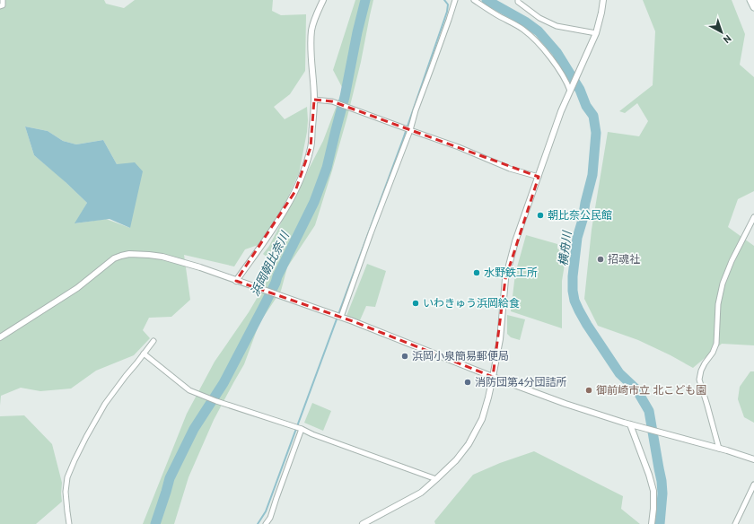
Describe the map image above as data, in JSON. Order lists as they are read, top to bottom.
{
  "water": ["横舟川", "浜岡朝比奈川"],
  "places": [
    "朝比奈公民館",
    "招魂社",
    "水野鉄工所",
    "いわきゅう浜岡給食",
    "浜岡小泉簡易郵便局",
    "消防団第4分団詰所",
    "御前崎市立 北こども園"
  ],
  "north": "bottom right"
}
